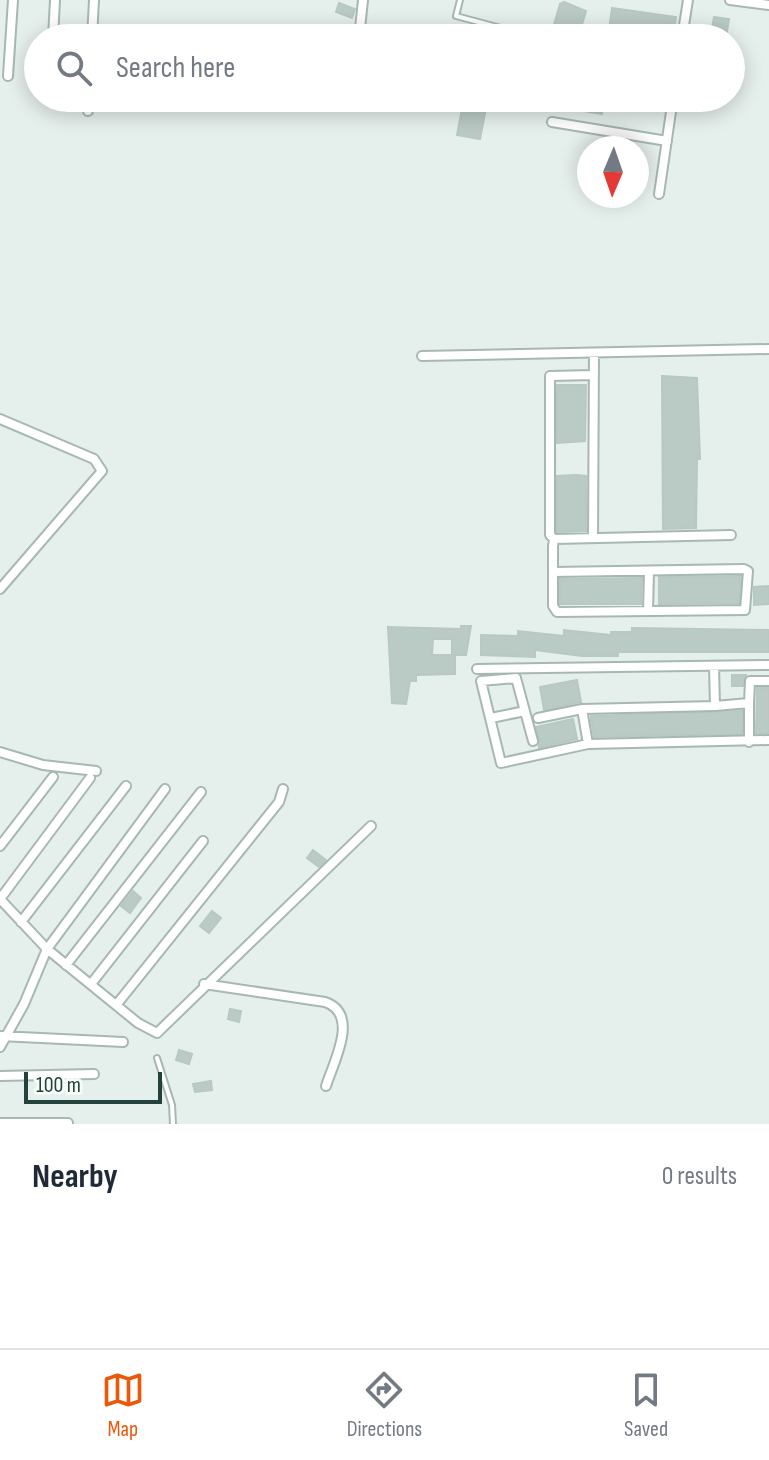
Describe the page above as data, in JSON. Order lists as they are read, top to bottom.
{
  "scale_bar": "100 m",
  "north": "bottom",
  "page": {
    "search": "Search here",
    "scale": "100 m",
    "heading": ["Nearby", "0 results"],
    "nav": ["Map", "Directions", "Saved"]
  }
}
